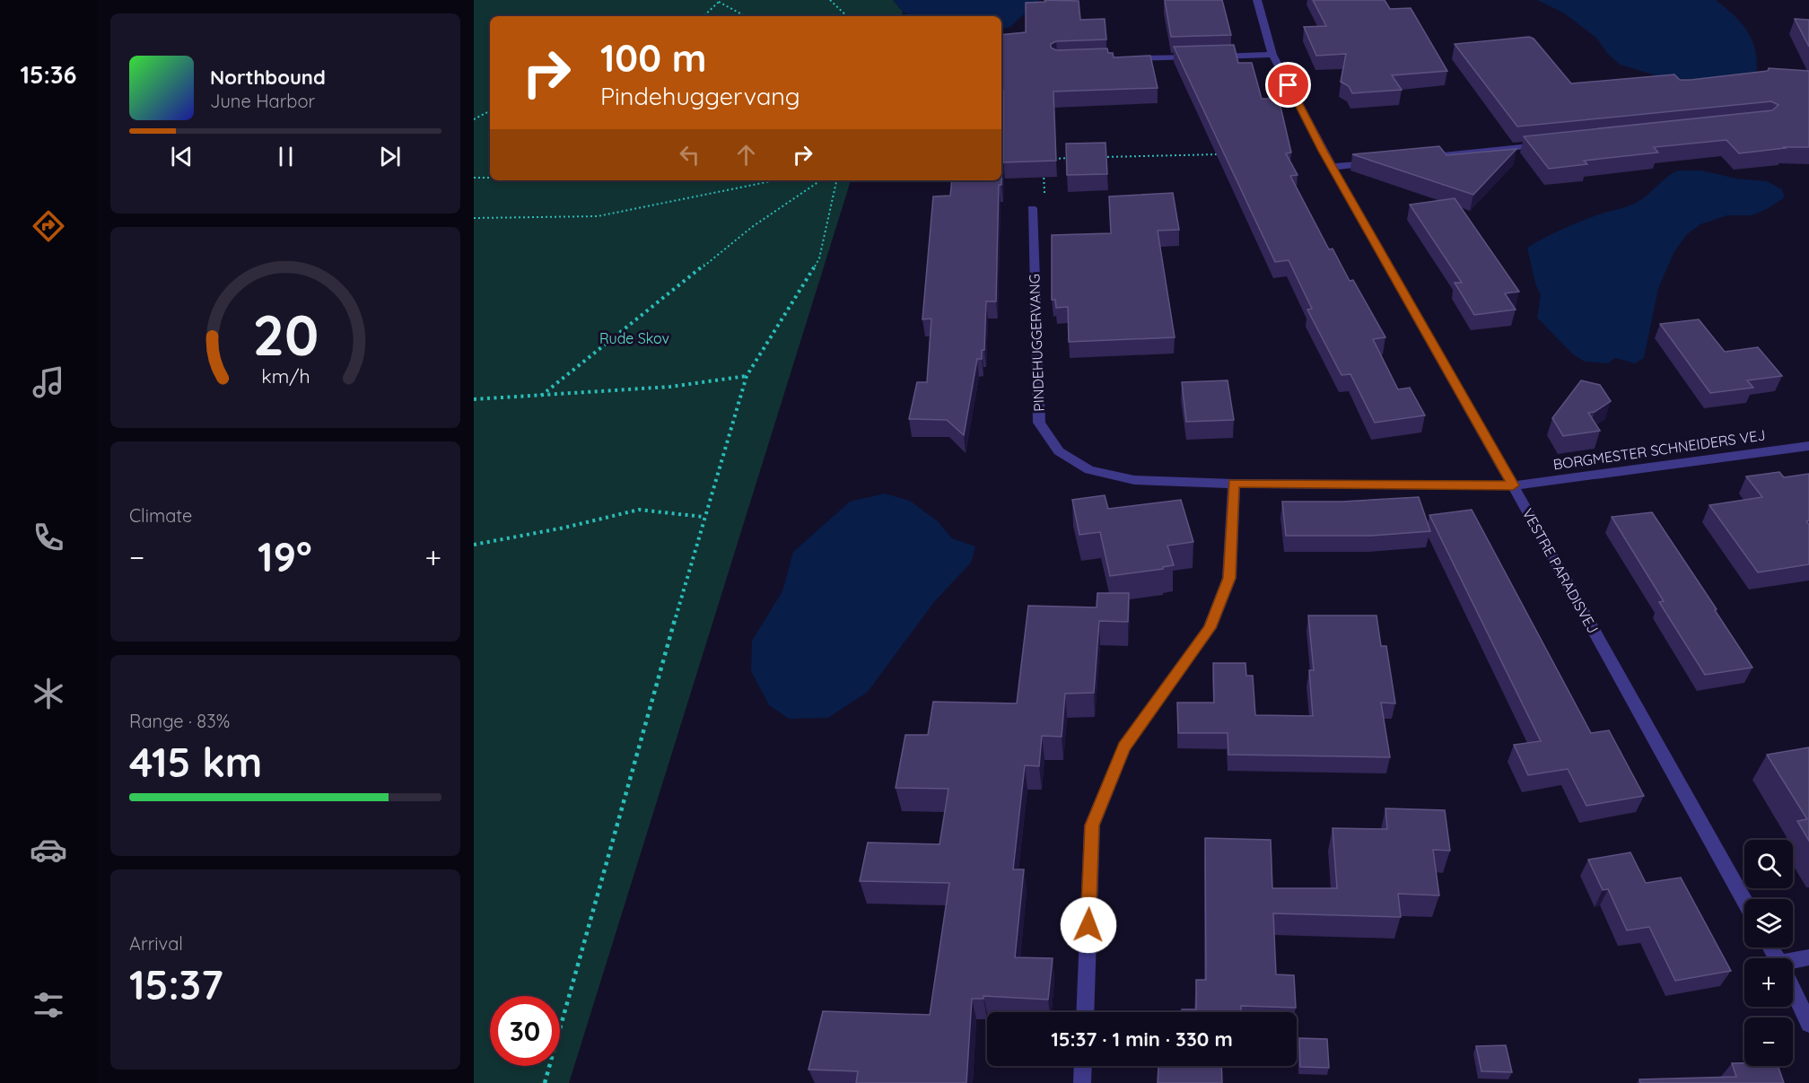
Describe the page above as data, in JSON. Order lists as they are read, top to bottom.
{
  "streets": {
    "street": ["PINDEHUGGERVANG", "BORGMESTER SCHNEIDERS VEJ", "VESTRE PARADISVEJ"]
  },
  "crossings": [
    ["PINDEHUGGERVANG", "BORGMESTER SCHNEIDERS VEJ"],
    ["PINDEHUGGERVANG", "VESTRE PARADISVEJ"],
    ["BORGMESTER SCHNEIDERS VEJ", "VESTRE PARADISVEJ"]
  ],
  "parks": ["Rude Skov"],
  "page": {
    "tabs": "15:36",
    "turn": ["100 m", "Pindehuggervang"],
    "song": ["Northbound", "June Harbor"],
    "tile": [
      "Climate",
      ["Range · 83%", "415 km"],
      ["Arrival", "15:37"]
    ],
    "heat": ["−", "19°", "+"],
    "map_buttons": ["+", "−"],
    "limit": "30",
    "trip": "15:37 · 1 min · 330 m",
    "gauge": ["20", "km/h"]
  }
}
